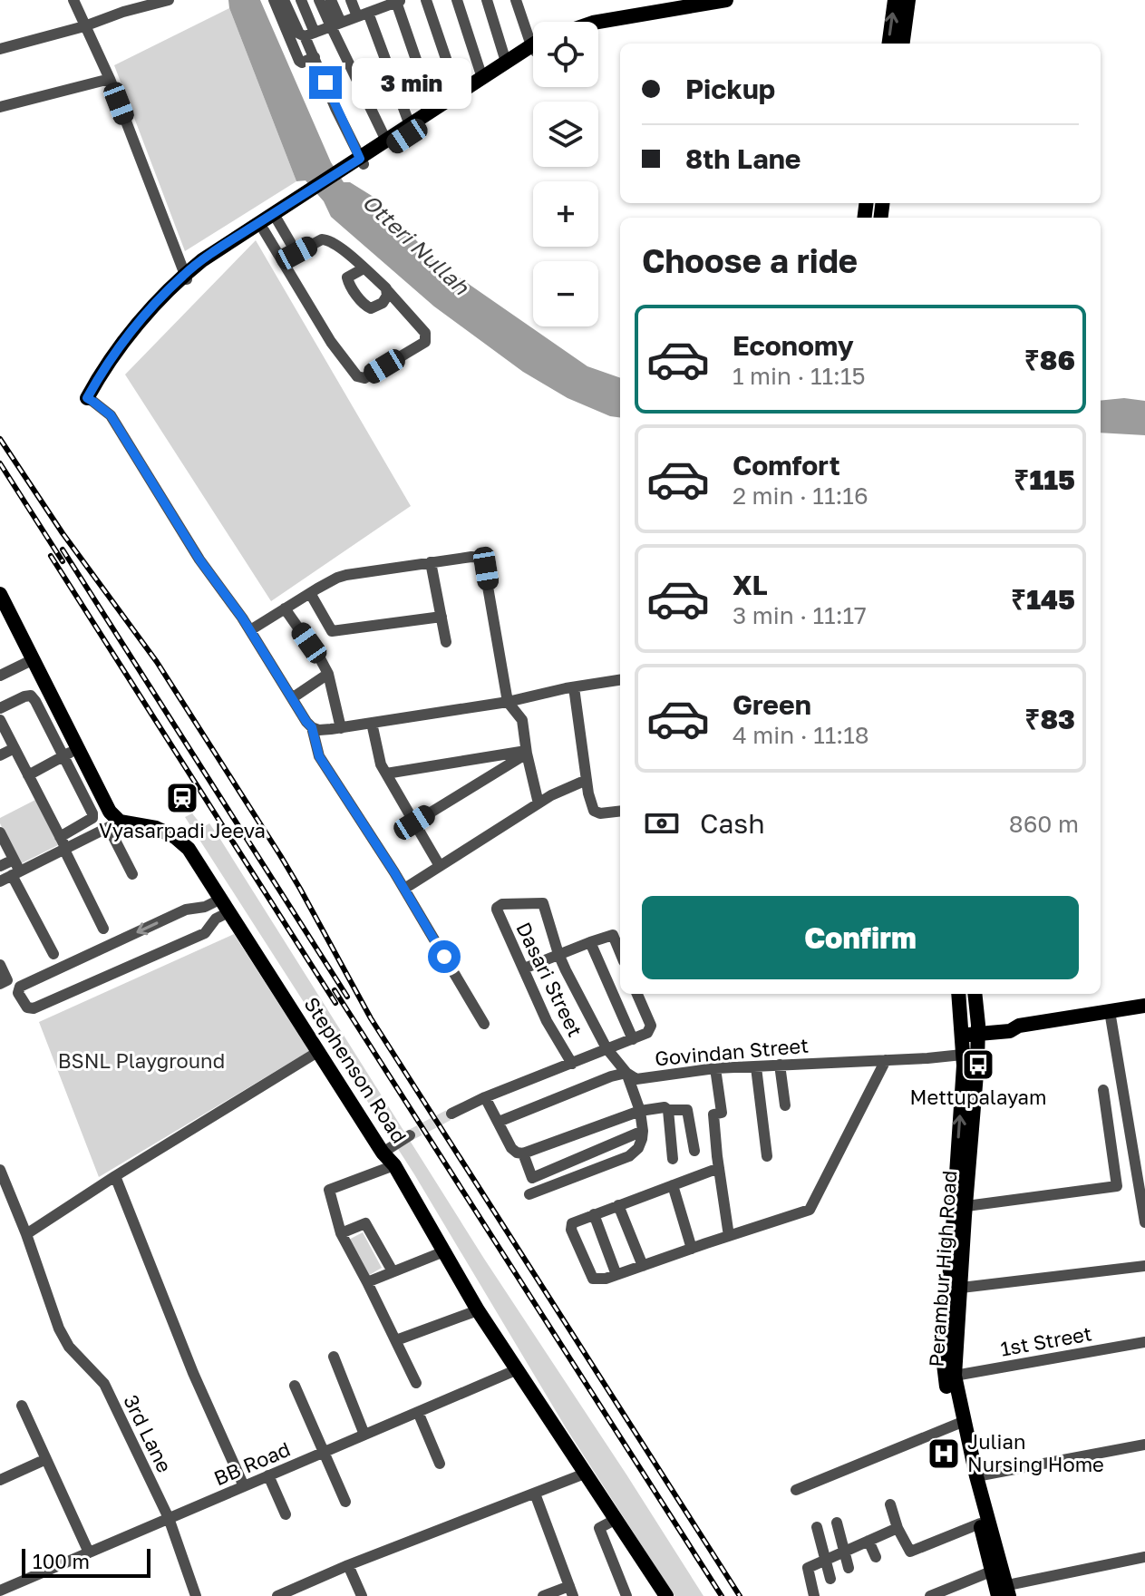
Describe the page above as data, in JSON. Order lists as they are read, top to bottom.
{
  "streets": {
    "main road": ["Stephenson Road", "Perambur High Road"],
    "street": [
      "Dasari Street",
      "Govindan Street",
      "1st Street",
      "3rd Lane",
      "BB Road"
    ]
  },
  "crossings": [
    ["Govindan Street", "Perambur High Road"],
    ["Stephenson Road", "BB Road"],
    ["Perambur High Road", "1st Street"],
    ["3rd Lane", "BB Road"]
  ],
  "water": ["Otteri Nullah"],
  "parks": ["BSNL Playground"],
  "places": {
    "station": ["Vyasarpadi Jeeva"],
    "bus stop": ["Mettupalayam"],
    "hospital": ["Julian Nursing Home"]
  },
  "scale_bar": "100 m",
  "page": {
    "map_buttons": ["+", "−"],
    "banner": ["Pickup", "8th Lane"],
    "bubble": "3 min",
    "heading": "Choose a ride",
    "list": [
      {
        "name": "Economy",
        "note": "1 min · 11:15",
        "value": "₹86"
      },
      {
        "name": "Comfort",
        "note": "2 min · 11:16",
        "value": "₹115"
      },
      {
        "name": "XL",
        "note": "3 min · 11:17",
        "value": "₹145"
      },
      {
        "name": "Green",
        "note": "4 min · 11:18",
        "value": "₹83"
      }
    ],
    "pay": ["Cash", "860 m"],
    "buttons": "Confirm",
    "scale": "100 m"
  }
}
